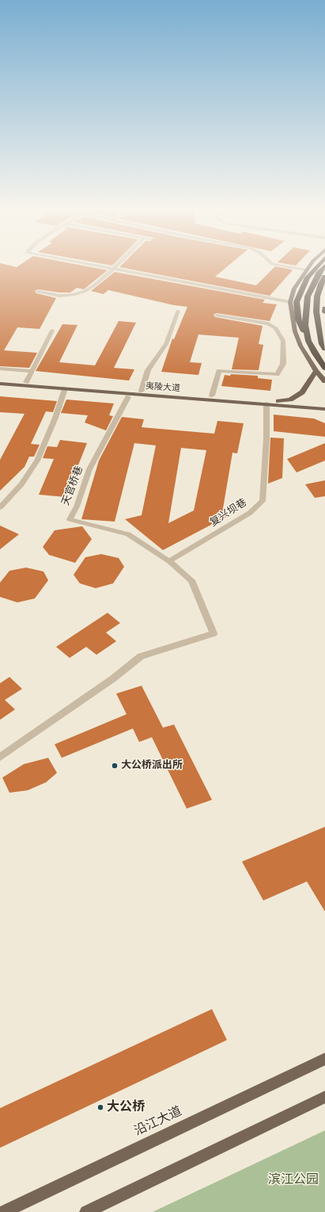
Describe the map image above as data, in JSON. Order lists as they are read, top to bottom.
{
  "streets": {
    "main road": ["夷陵大道", "沿江大道"],
    "street": ["天官桥巷", "复兴坝巷"]
  },
  "crossings": [
    ["夷陵大道", "复兴坝巷"],
    ["天官桥巷", "复兴坝巷"]
  ],
  "parks": ["滨江公园"],
  "places": ["大公桥派出所", "大公桥"]
}
